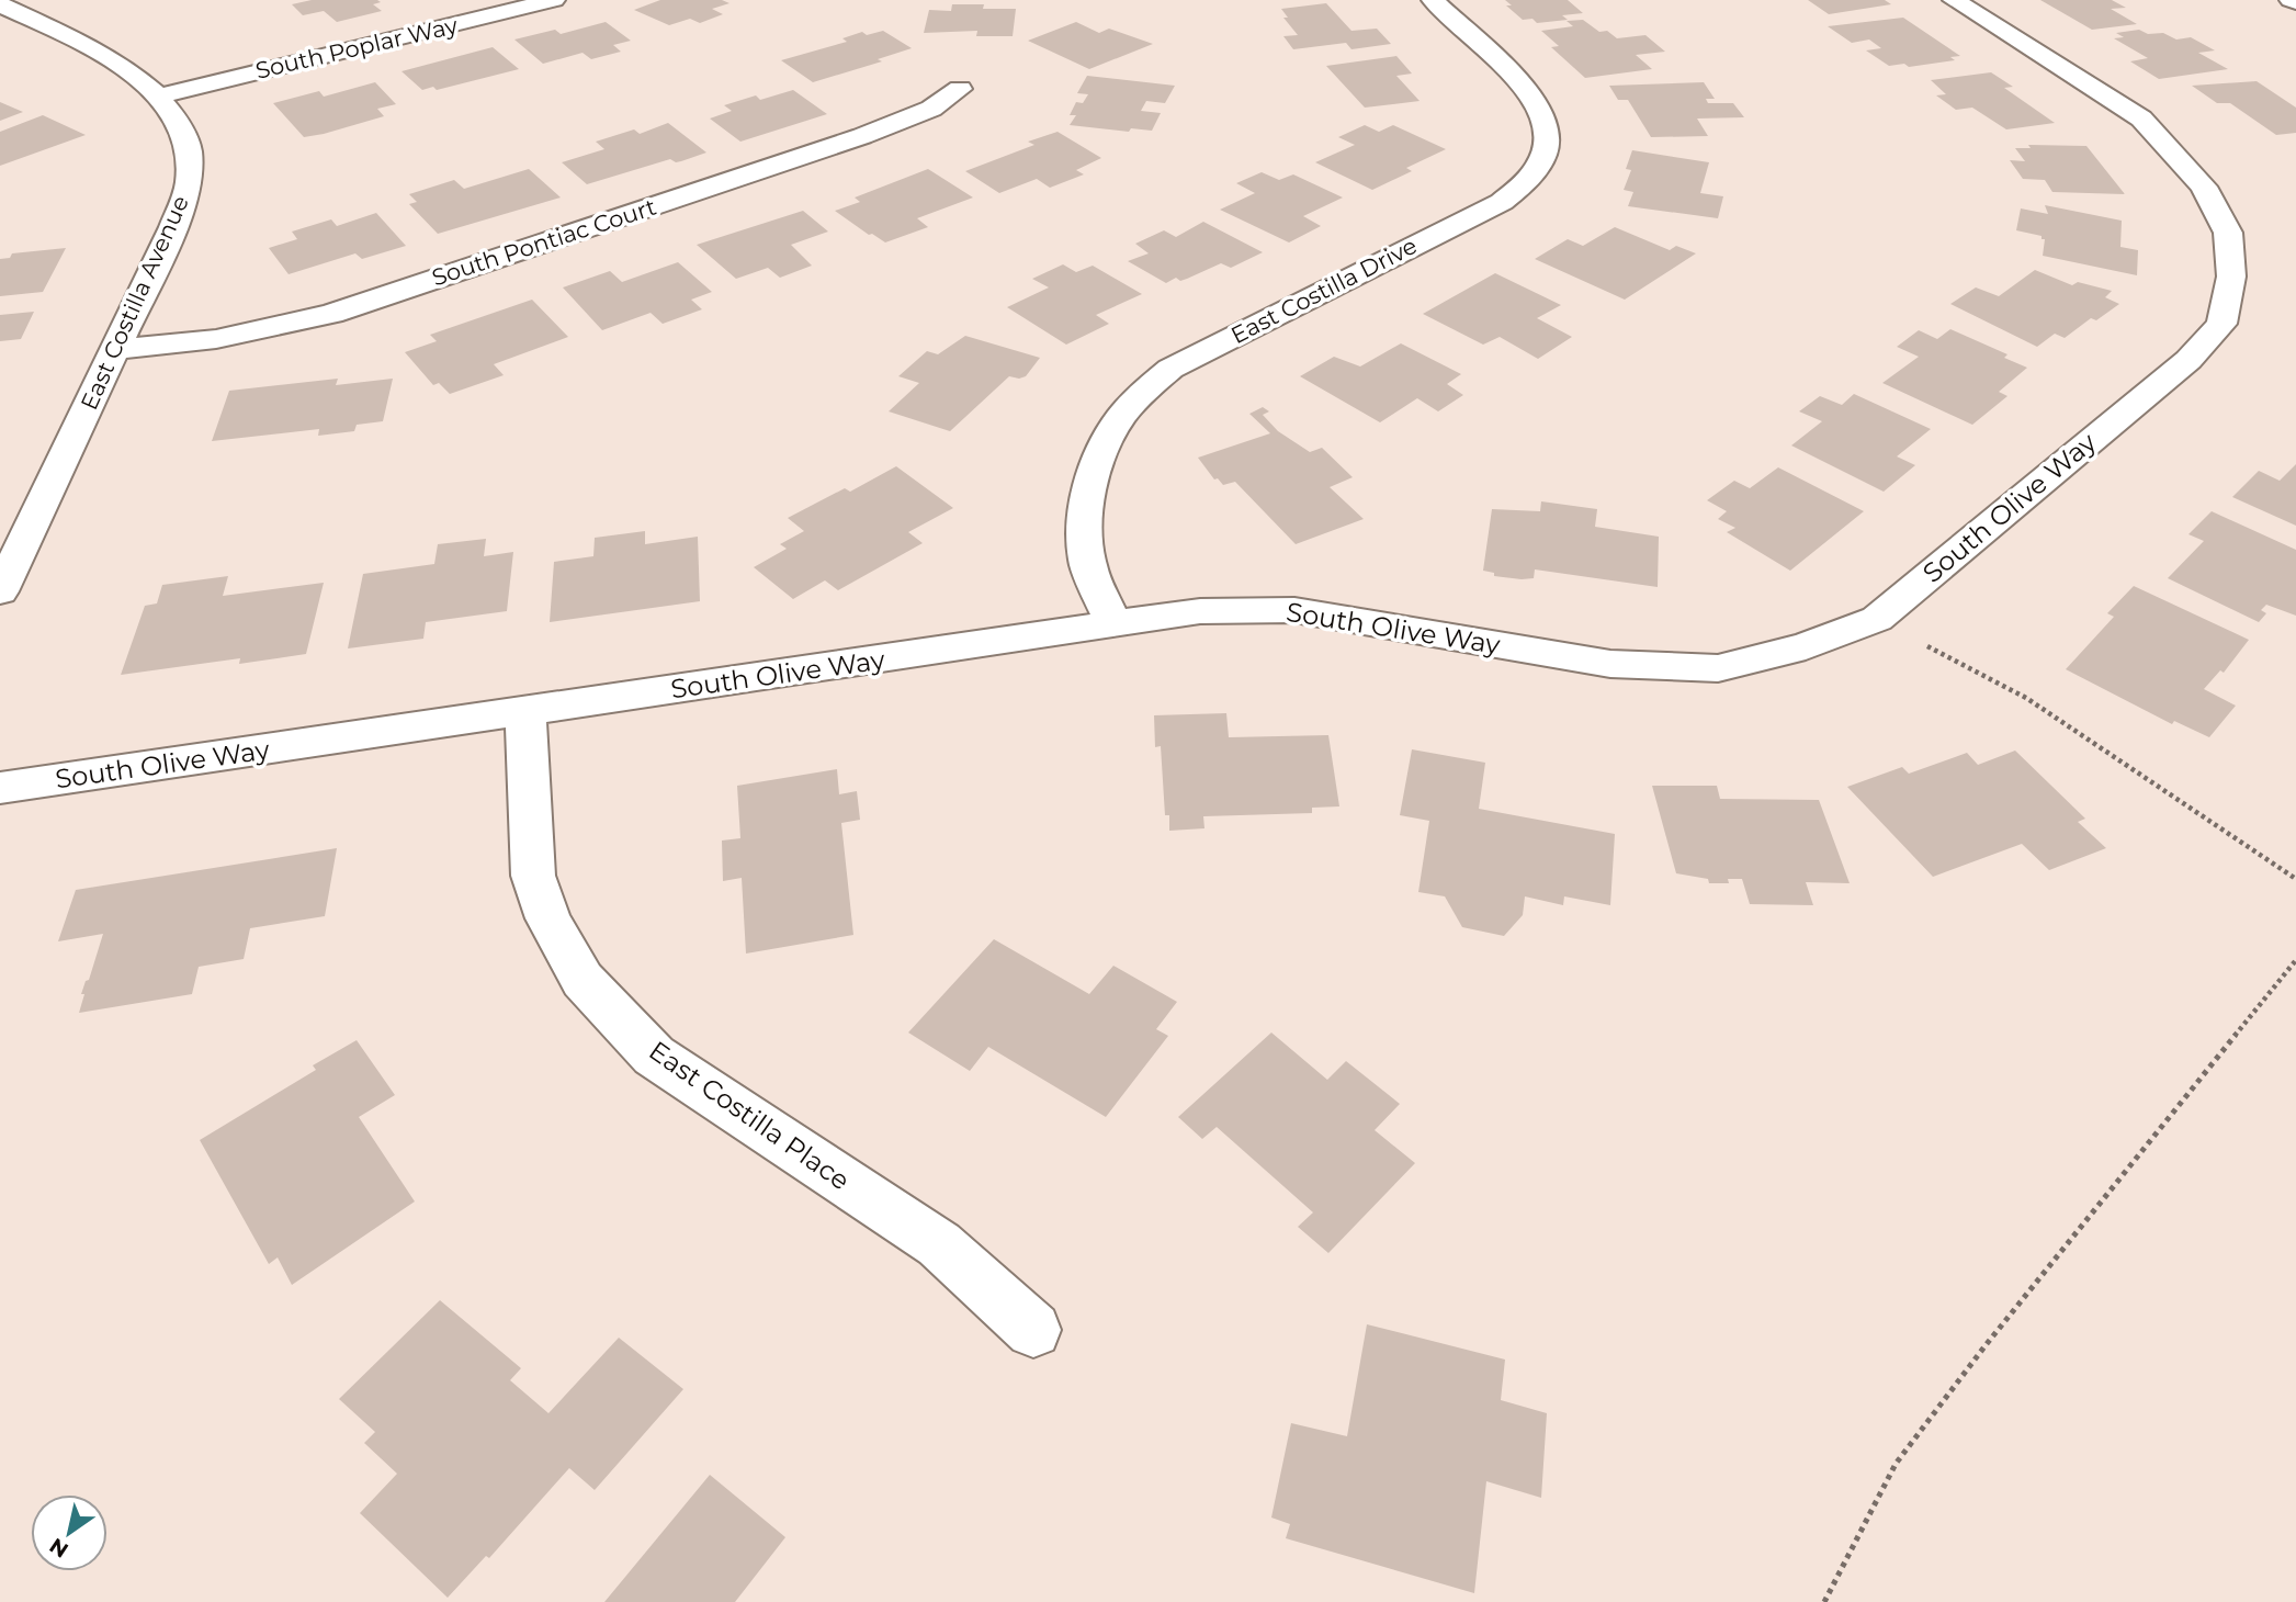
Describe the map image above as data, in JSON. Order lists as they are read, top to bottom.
{
  "streets": {
    "street": [
      "South Poplar Way",
      "South Pontiac Court",
      "East Costilla Drive",
      "East Costilla Avenue",
      "South Olive Way",
      "East Costilla Place"
    ]
  },
  "crossings": [
    ["South Poplar Way", "East Costilla Avenue"],
    ["South Pontiac Court", "East Costilla Avenue"],
    ["East Costilla Drive", "South Olive Way"],
    ["South Olive Way", "East Costilla Place"]
  ],
  "north": "bottom left"
}
